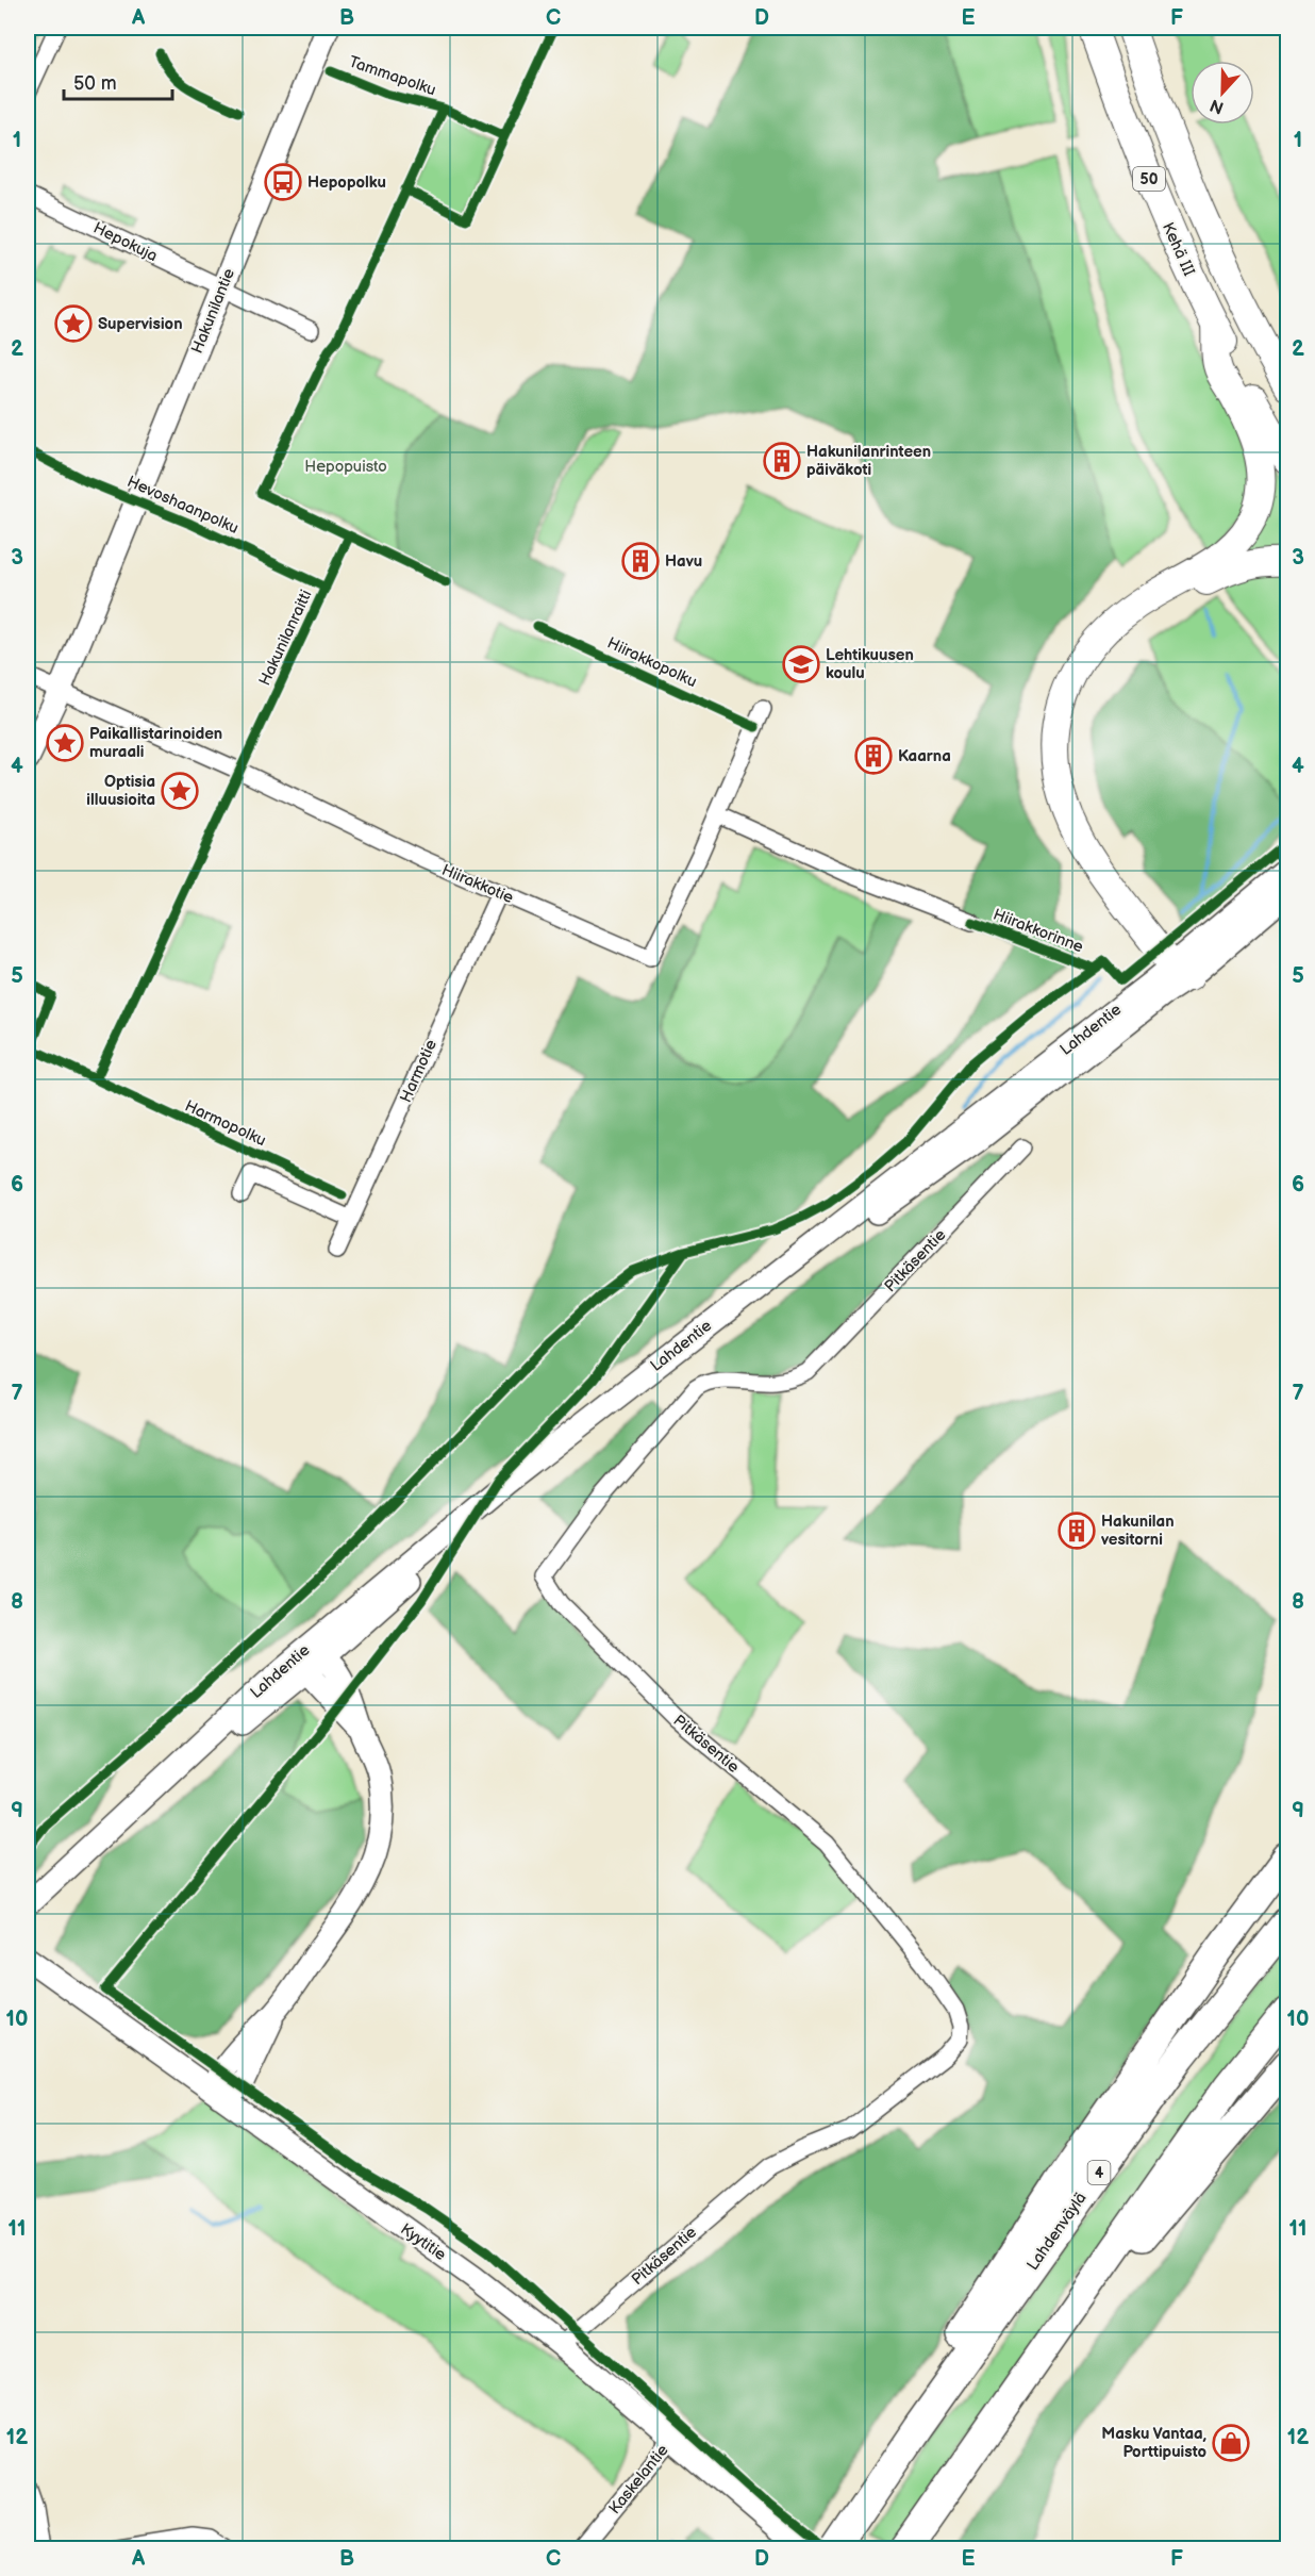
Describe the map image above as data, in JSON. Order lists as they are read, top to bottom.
{
  "streets": {
    "highway": [
      "50",
      "Kehä III",
      "4",
      "Lahdenväylä"
    ],
    "main road": ["Hakunilantie", "Lahdentie", "Kyytitie"],
    "street": [
      "Hepokuja",
      "Hiirakkotie",
      "Hiirakkorinne",
      "Harmotie",
      "Pitkäsentie",
      "Kaskelantie"
    ],
    "cycle path": [
      "Tammapolku",
      "Hevoshaanpolku",
      "Hakunilanraitti",
      "Hiirakkopolku",
      "Harmopolku"
    ]
  },
  "crossings": [
    ["Hepokuja", "Hakunilantie"],
    ["Hakunilantie", "Hiirakkotie"],
    ["Hiirakkotie", "Hiirakkorinne"],
    ["Hiirakkotie", "Harmotie"],
    ["Pitkäsentie", "Kyytitie"],
    ["Kyytitie", "Kaskelantie"]
  ],
  "parks": ["Hepopuisto"],
  "places": {
    "bus stop": ["Hepopolku"],
    "place": ["Supervision", "Paikallistarinoiden muraali", "Optisia illuusioita"],
    "building": [
      "Hakunilanrinteen päiväkoti",
      "Havu",
      "Kaarna",
      "Hakunilan vesitorni"
    ],
    "school or university": ["Lehtikuusen koulu"],
    "shop": ["Masku Vantaa, Porttipuisto"]
  },
  "scale_bar": "50 m",
  "north": "bottom",
  "grid": {
    "columns": [
      "A",
      "B",
      "C",
      "D",
      "E",
      "F"
    ],
    "rows": [
      "1",
      "2",
      "3",
      "4",
      "5",
      "6",
      "7",
      "8",
      "9",
      "10",
      "11",
      "12"
    ]
  }
}
